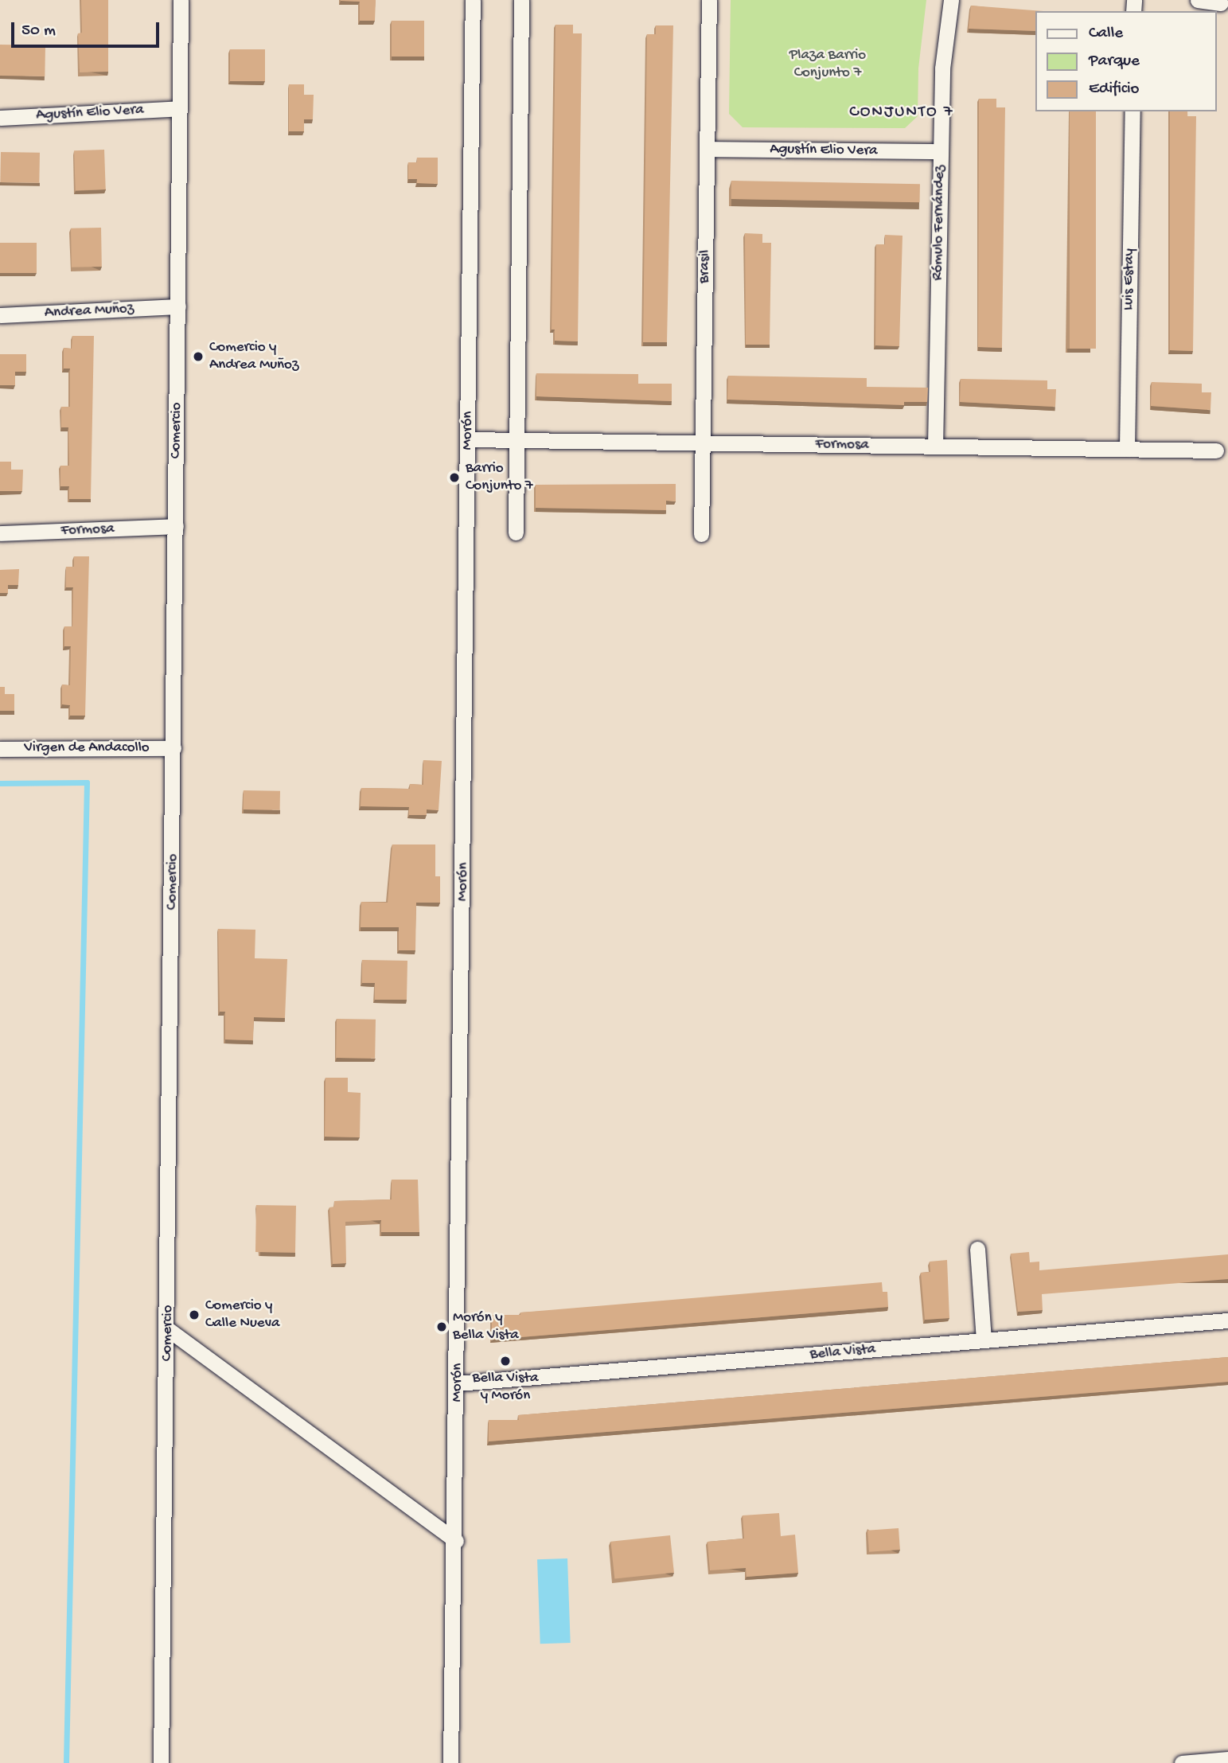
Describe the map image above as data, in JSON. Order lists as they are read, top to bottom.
{
  "streets": {
    "street": [
      "Agustín Elio Vera",
      "Rómulo Fernández",
      "Brasil",
      "Luis Estay",
      "Andrea Muñoz",
      "Comercio",
      "Morón",
      "Formosa",
      "Virgen de Andacollo",
      "Bella Vista"
    ]
  },
  "crossings": [
    ["Agustín Elio Vera", "Rómulo Fernández"],
    ["Agustín Elio Vera", "Brasil"],
    ["Agustín Elio Vera", "Comercio"],
    ["Rómulo Fernández", "Formosa"],
    ["Brasil", "Formosa"],
    ["Luis Estay", "Formosa"],
    ["Andrea Muñoz", "Comercio"],
    ["Comercio", "Formosa"],
    ["Comercio", "Virgen de Andacollo"],
    ["Morón", "Formosa"],
    ["Morón", "Bella Vista"]
  ],
  "districts": ["CONJUNTO 7"],
  "parks": ["Plaza Barrio Conjunto 7"],
  "places": [
    "Comercio y Andrea Muñoz",
    "Barrio Conjunto 7",
    "Comercio y Calle Nueva",
    "Morón y Bella Vista",
    "Bella Vista y Morón"
  ],
  "legend": ["Calle", "Parque", "Edificio"],
  "scale_bar": "50 m"
}
